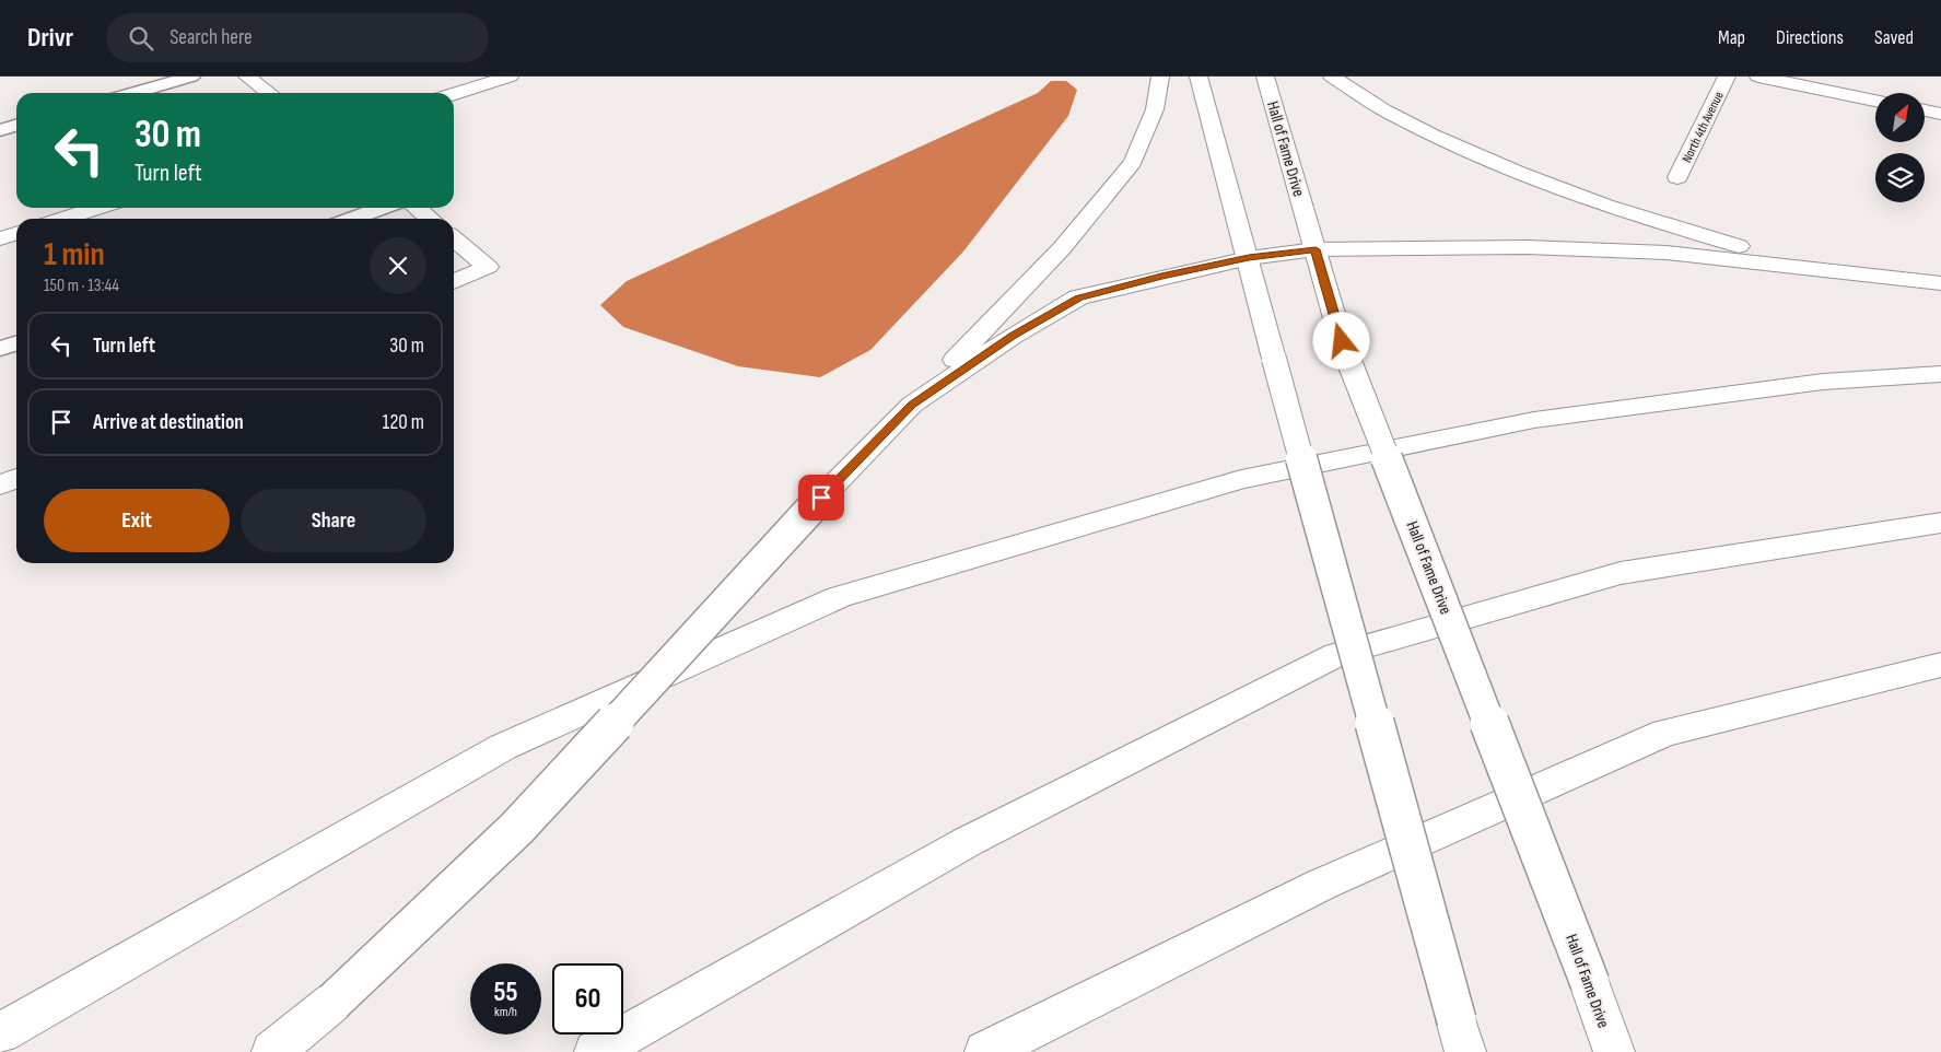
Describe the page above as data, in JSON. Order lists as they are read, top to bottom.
{
  "streets": {
    "main road": ["North 4th Avenue", "Hall of Fame Drive"]
  },
  "north": "top right",
  "page": {
    "header": "Drivr",
    "search": "Search here",
    "nav": ["Map", "Directions", "Saved"],
    "turn": ["30 m", "Turn left"],
    "heading": ["1 min", "150 m · 13:44"],
    "list": [
      {
        "name": "Turn left",
        "value": "30 m"
      },
      {
        "name": "Arrive at destination",
        "value": "120 m"
      }
    ],
    "buttons": ["Exit", "Share"],
    "speed": "55 km/h",
    "limit": "60"
  }
}
